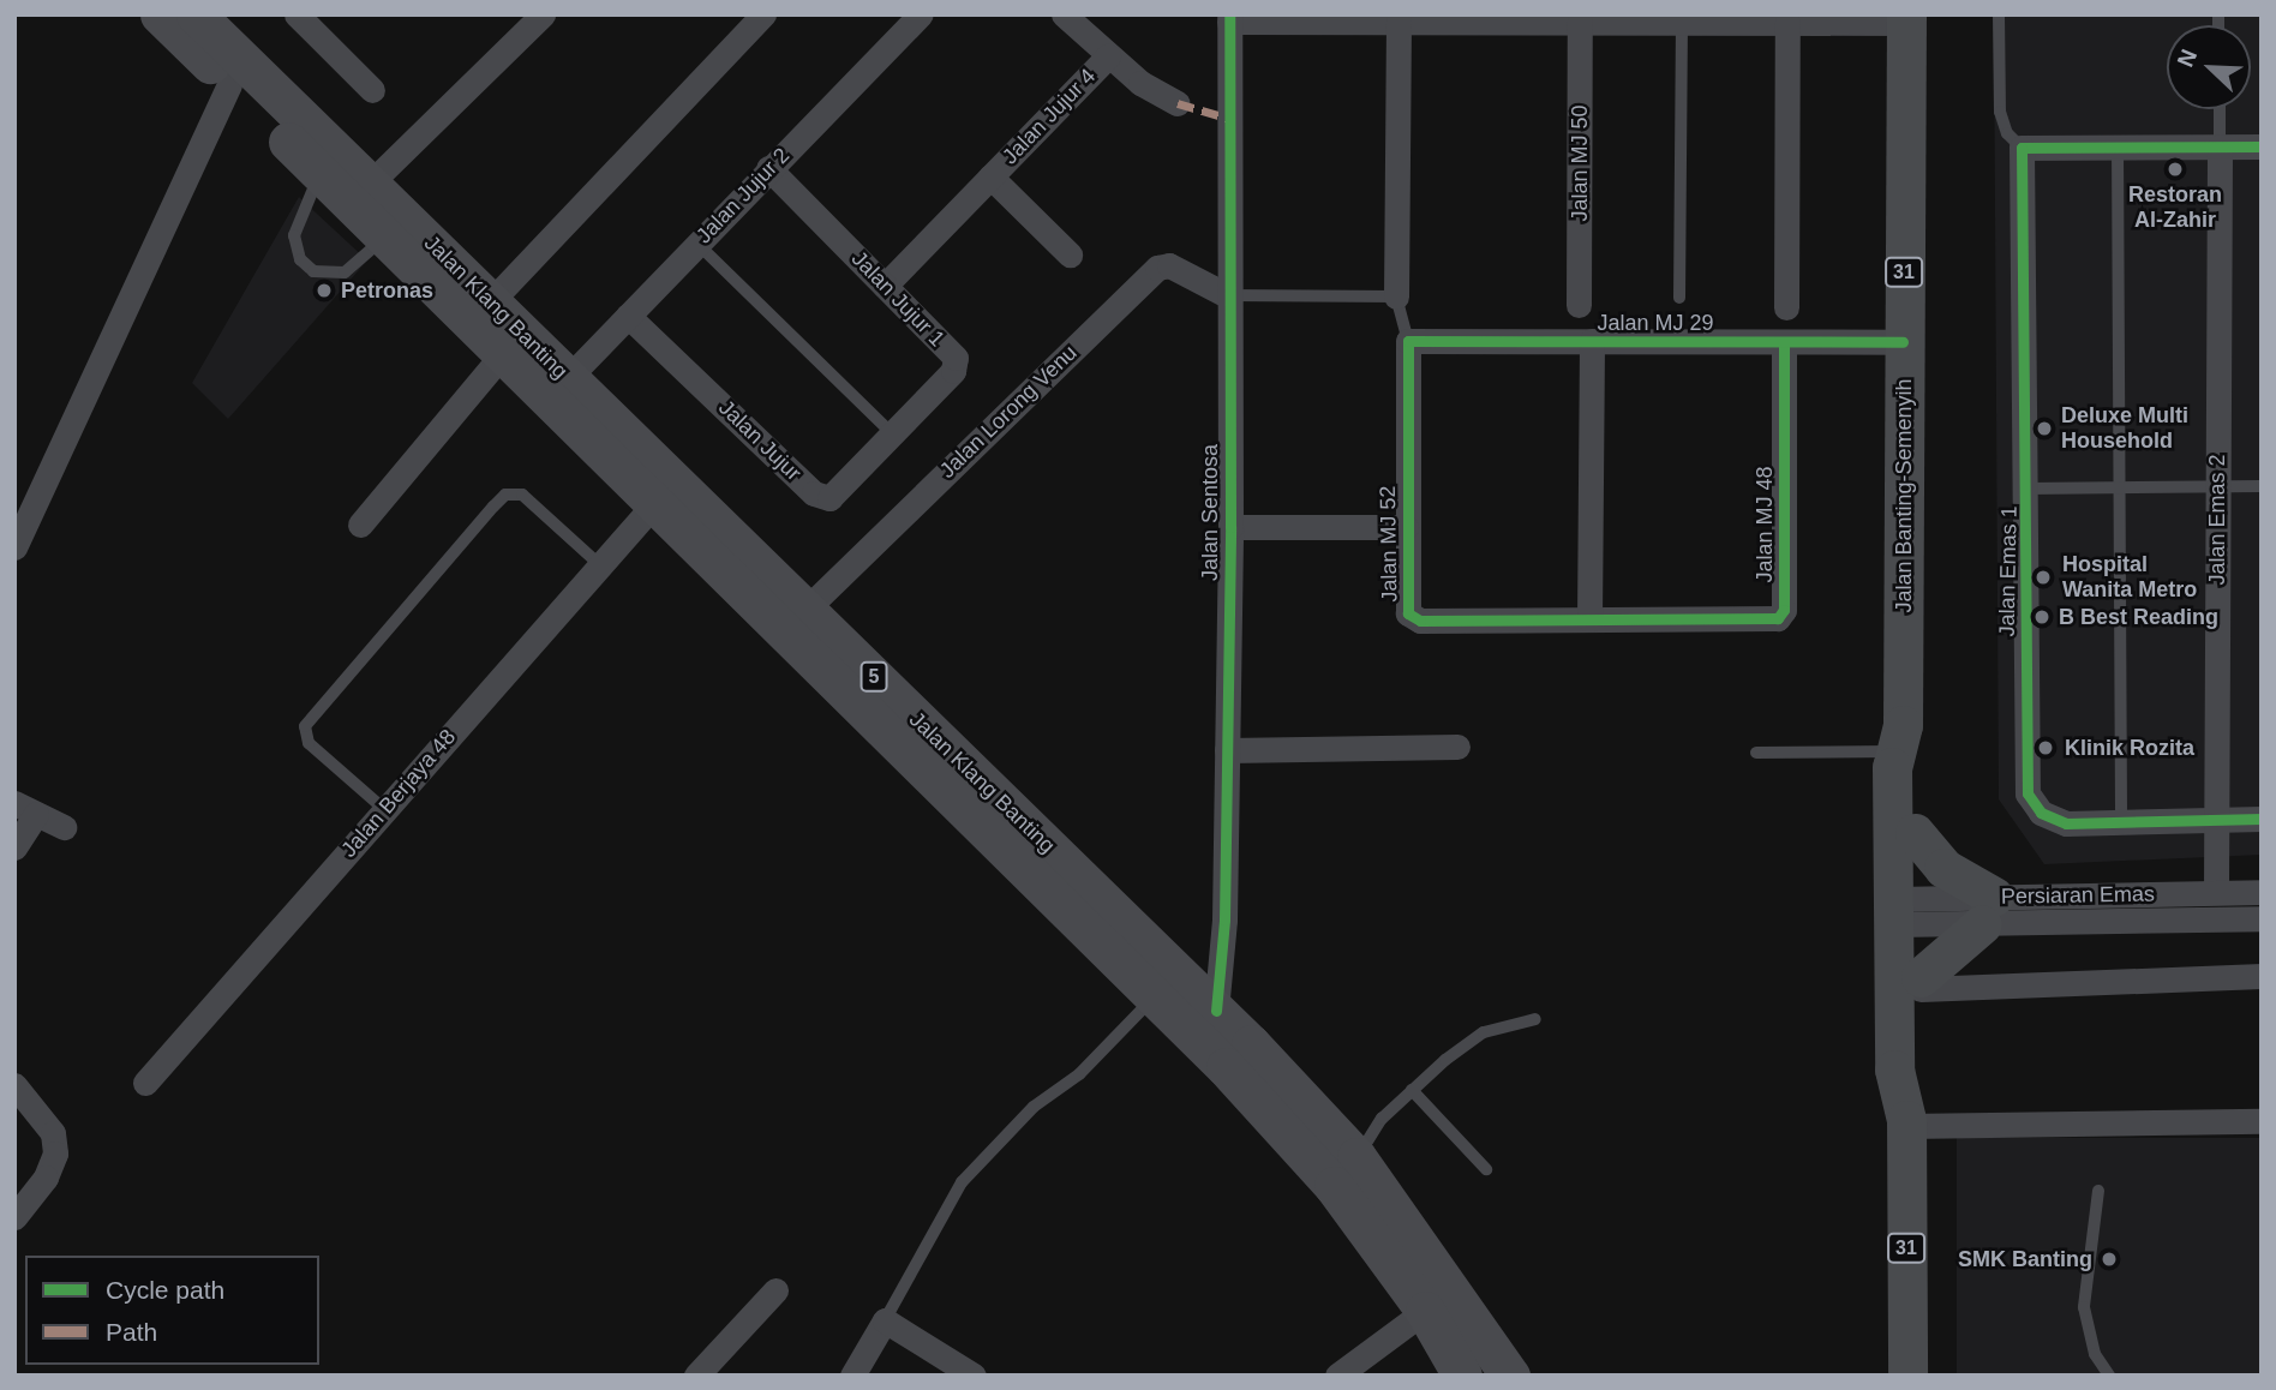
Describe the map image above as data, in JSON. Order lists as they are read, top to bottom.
{
  "streets": {
    "highway": ["Jalan Klang Banting", "5"],
    "main road": ["31", "Jalan Banting-Semenyih"],
    "street": [
      "Jalan Jujur 4",
      "Jalan MJ 50",
      "Jalan Jujur 2",
      "Jalan Jujur 1",
      "Jalan MJ 29",
      "Jalan Lorong Venu",
      "Jalan Jujur",
      "Jalan Sentosa",
      "Jalan Emas 2",
      "Jalan MJ 48",
      "Jalan MJ 52",
      "Jalan Emas 1",
      "Jalan Berjaya 48",
      "Persiaran Emas"
    ]
  },
  "crossings": [
    ["Jalan Jujur 4", "Jalan Jujur 1"],
    ["Jalan Jujur 2", "Jalan Jujur 1"],
    ["Jalan Jujur 2", "Jalan Klang Banting"],
    ["Jalan Jujur 2", "Jalan Jujur"],
    ["Jalan Jujur 1", "Jalan Jujur"],
    ["Jalan Klang Banting", "Jalan Lorong Venu"],
    ["Jalan Klang Banting", "Jalan Sentosa"],
    ["Jalan Klang Banting", "Jalan Berjaya 48"],
    ["Jalan MJ 29", "Jalan Banting-Semenyih"],
    ["Jalan MJ 29", "Jalan MJ 48"],
    ["Jalan MJ 29", "Jalan MJ 52"],
    ["Jalan Lorong Venu", "Jalan Sentosa"],
    ["Jalan Banting-Semenyih", "Persiaran Emas"],
    ["Jalan Emas 2", "Jalan Emas 1"],
    ["Jalan Emas 2", "Persiaran Emas"],
    ["Jalan MJ 48", "Jalan MJ 52"]
  ],
  "places": [
    "Restoran Al-Zahir",
    "Petronas",
    "Deluxe Multi Household",
    "Hospital Wanita Metro",
    "B Best Reading",
    "Klinik Rozita",
    "SMK Banting"
  ],
  "legend": ["Cycle path", "Path"],
  "north": "top left"
}
